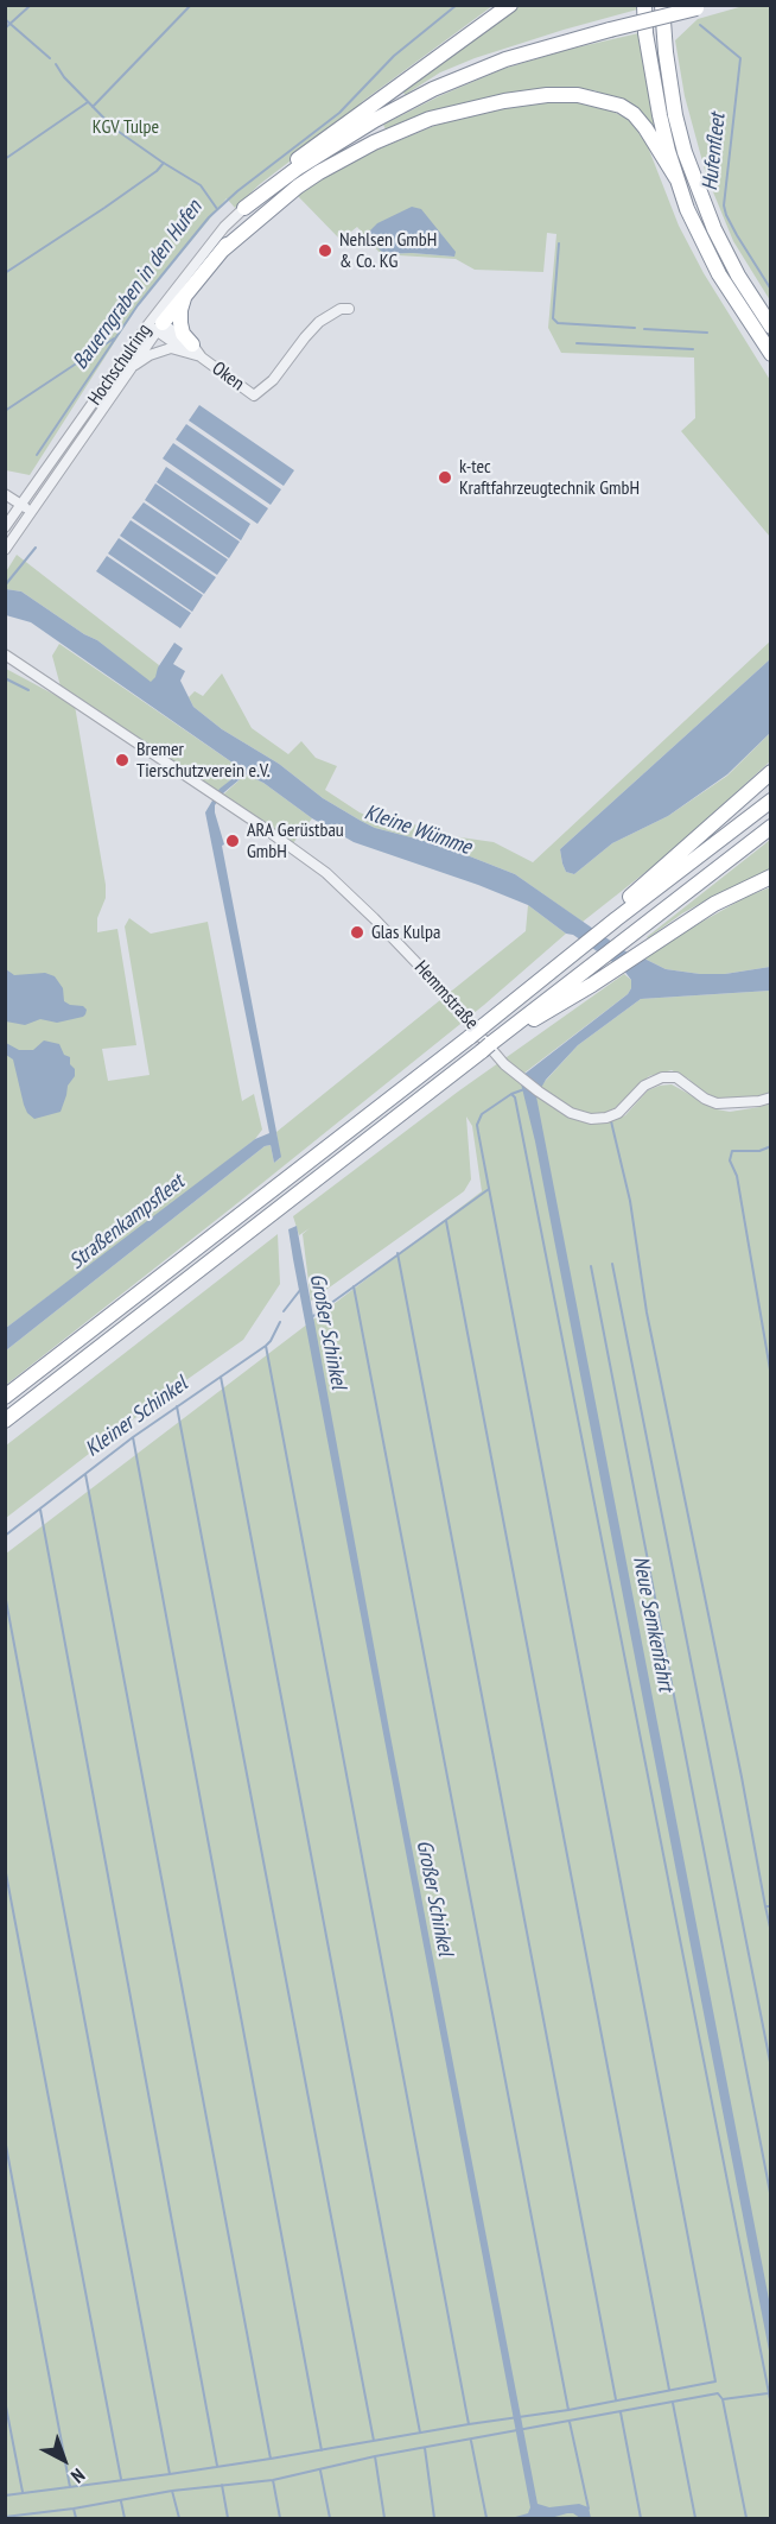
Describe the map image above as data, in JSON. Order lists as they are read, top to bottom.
{
  "streets": {
    "street": ["Hochschulring", "Oken", "Hemmstraße"]
  },
  "crossings": [
    ["Hochschulring", "Oken"]
  ],
  "water": [
    "Hufenfleet",
    "Bauerngraben in den Hufen",
    "Kleine Wümme",
    "Straßenkampsfleet",
    "Großer Schinkel",
    "Kleiner Schinkel",
    "Neue Semkenfahrt"
  ],
  "parks": ["KGV Tulpe"],
  "places": [
    "Nehlsen GmbH & Co. KG",
    "k-tec Kraftfahrzeugtechnik GmbH",
    "Bremer Tierschutzverein e.V.",
    "ARA Gerüstbau GmbH",
    "Glas Kulpa"
  ],
  "north": "bottom right"
}
